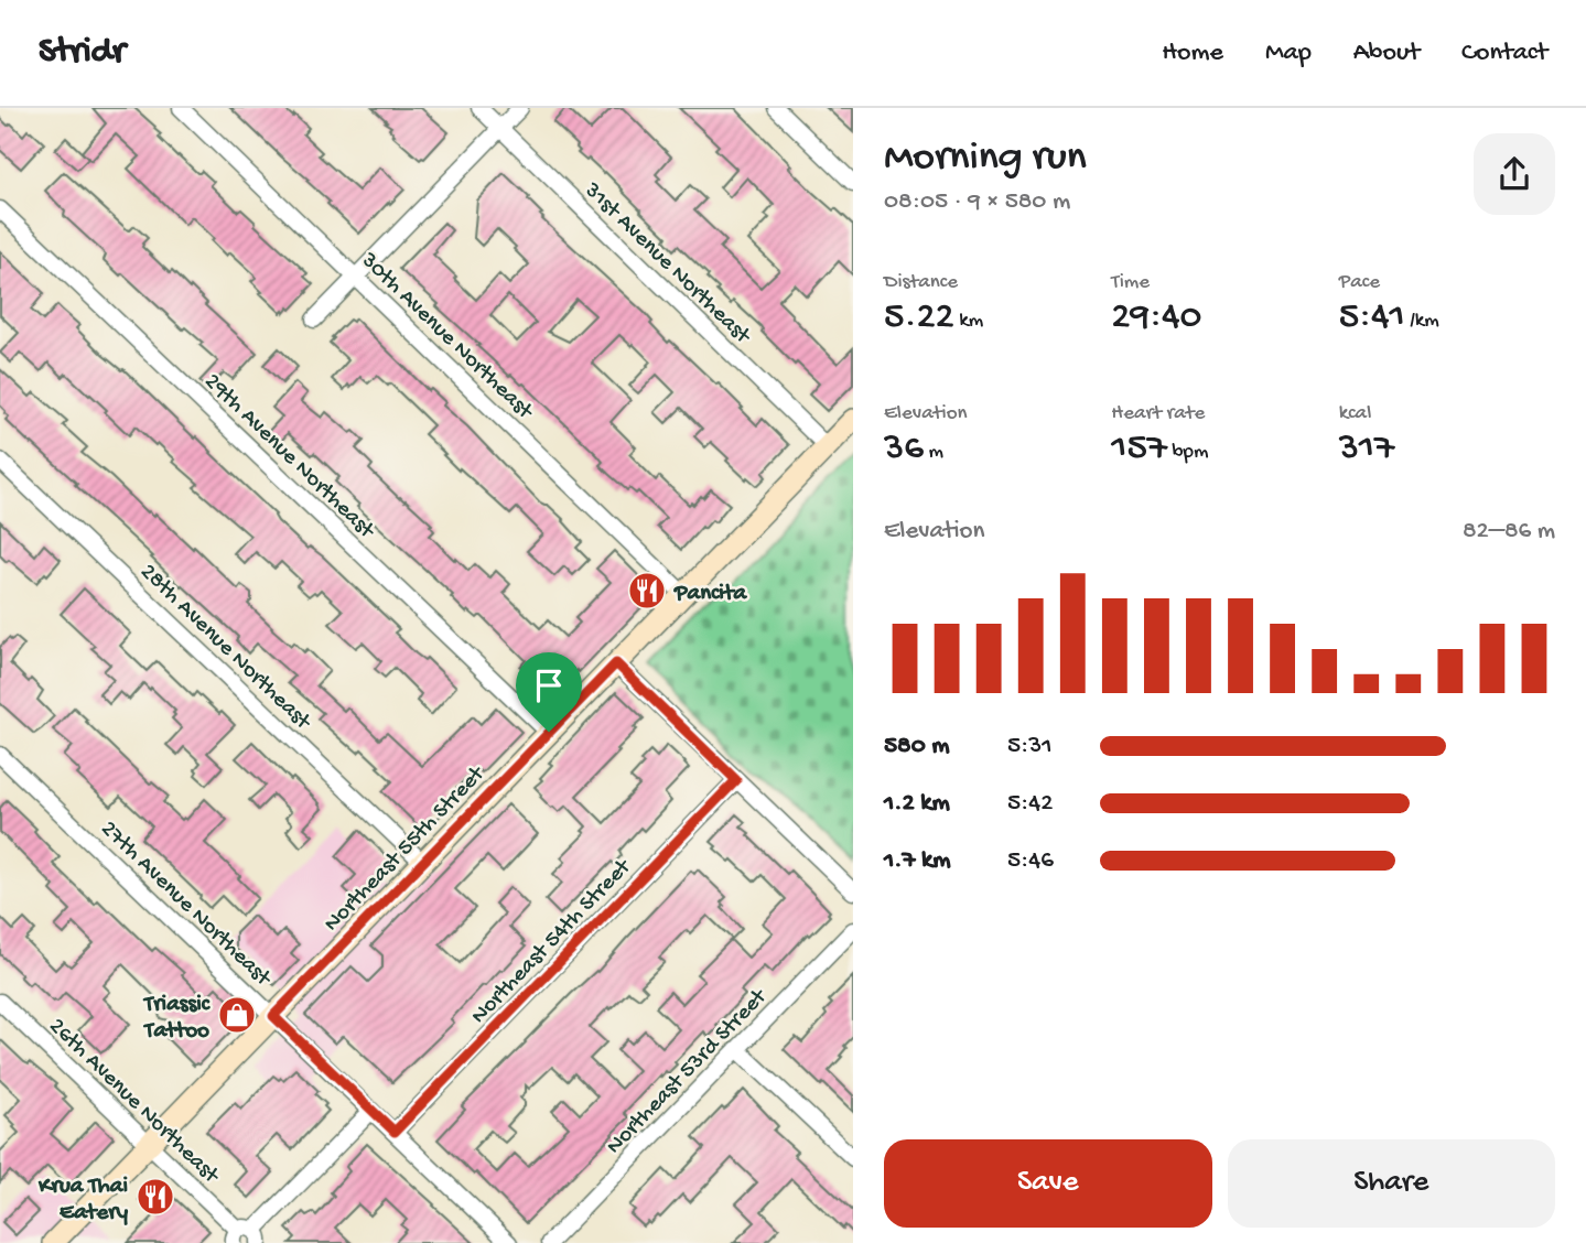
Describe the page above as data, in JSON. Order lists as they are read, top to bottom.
{
  "streets": {
    "main road": ["Northeast 55th Street"],
    "street": [
      "31st Avenue Northeast",
      "30th Avenue Northeast",
      "29th Avenue Northeast",
      "28th Avenue Northeast",
      "27th Avenue Northeast",
      "Northeast 54th Street",
      "Northeast 53rd Street",
      "26th Avenue Northeast"
    ]
  },
  "crossings": [
    ["31st Avenue Northeast", "Northeast 55th Street"],
    ["30th Avenue Northeast", "Northeast 55th Street"],
    ["29th Avenue Northeast", "Northeast 55th Street"],
    ["28th Avenue Northeast", "Northeast 55th Street"],
    ["Northeast 55th Street", "27th Avenue Northeast"],
    ["Northeast 55th Street", "26th Avenue Northeast"],
    ["27th Avenue Northeast", "Northeast 54th Street"]
  ],
  "places": {
    "restaurant": ["Pancita", "Krua Thai Eatery"],
    "shop": ["Triassic Tattoo"]
  },
  "page": {
    "header": "Stridr",
    "nav": [
      "Home",
      "Map",
      "About",
      "Contact"
    ],
    "heading": ["Morning run", "08:05 · 9 × 580 m"],
    "stats": [
      ["Distance", "5.22 km"],
      ["Time", "29:40"],
      ["Pace", "5:41 /km"],
      ["Elevation", "36 m"],
      ["Heart rate", "157 bpm"],
      ["kcal", "317"]
    ],
    "chart": ["Elevation", "82–86 m"],
    "list": [
      {
        "name": "580 m",
        "note": "5:31"
      },
      {
        "name": "1.2 km",
        "note": "5:42"
      },
      {
        "name": "1.7 km",
        "note": "5:46"
      }
    ],
    "buttons": ["Save", "Share"]
  }
}
